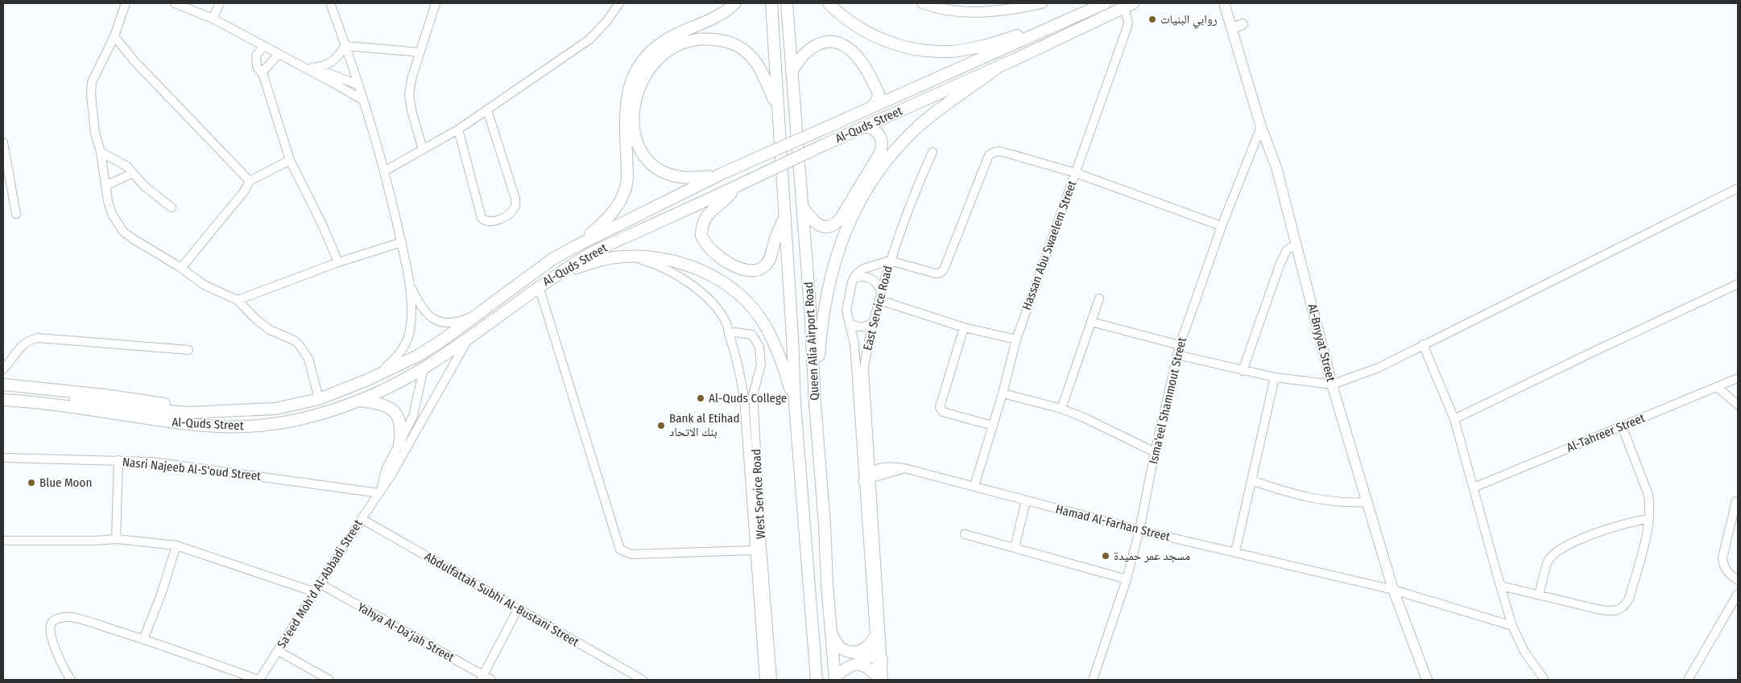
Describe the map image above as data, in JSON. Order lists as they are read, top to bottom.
{
  "streets": {
    "highway": ["Al-Quds Street", "Queen Alia Airport Road"],
    "main road": ["Al-Bnyyat Street"],
    "street": [
      "Hassan Abu Swaelem Street",
      "East Service Road",
      "Isma'eel Shammout Street",
      "Al-Tahreer Street",
      "Nasri Najeeb Al-S‘oud Street",
      "West Service Road",
      "Hamad Al-Farhan Street",
      "Sa'eed Moh'd Al-Abbadi Street",
      "Abdulfattah Subhi Al-Bustani Street",
      "Yahya Al-Da‘jah Street"
    ]
  },
  "crossings": [
    ["Al-Quds Street", "Hassan Abu Swaelem Street"],
    ["Al-Quds Street", "Sa'eed Moh'd Al-Abbadi Street"],
    ["Hassan Abu Swaelem Street", "Hamad Al-Farhan Street"],
    ["East Service Road", "Hamad Al-Farhan Street"],
    ["Al-Bnyyat Street", "Isma'eel Shammout Street"],
    ["Al-Bnyyat Street", "Hamad Al-Farhan Street"],
    ["Isma'eel Shammout Street", "Hamad Al-Farhan Street"],
    ["Nasri Najeeb Al-S‘oud Street", "Sa'eed Moh'd Al-Abbadi Street"],
    ["Sa'eed Moh'd Al-Abbadi Street", "Abdulfattah Subhi Al-Bustani Street"],
    ["Sa'eed Moh'd Al-Abbadi Street", "Yahya Al-Da‘jah Street"]
  ],
  "places": [
    "روابي البنيات",
    "Al-Quds College",
    "Bank al Etihad بنك الاتحاد",
    "Blue Moon",
    "مسجد عمر حميدة"
  ]
}
